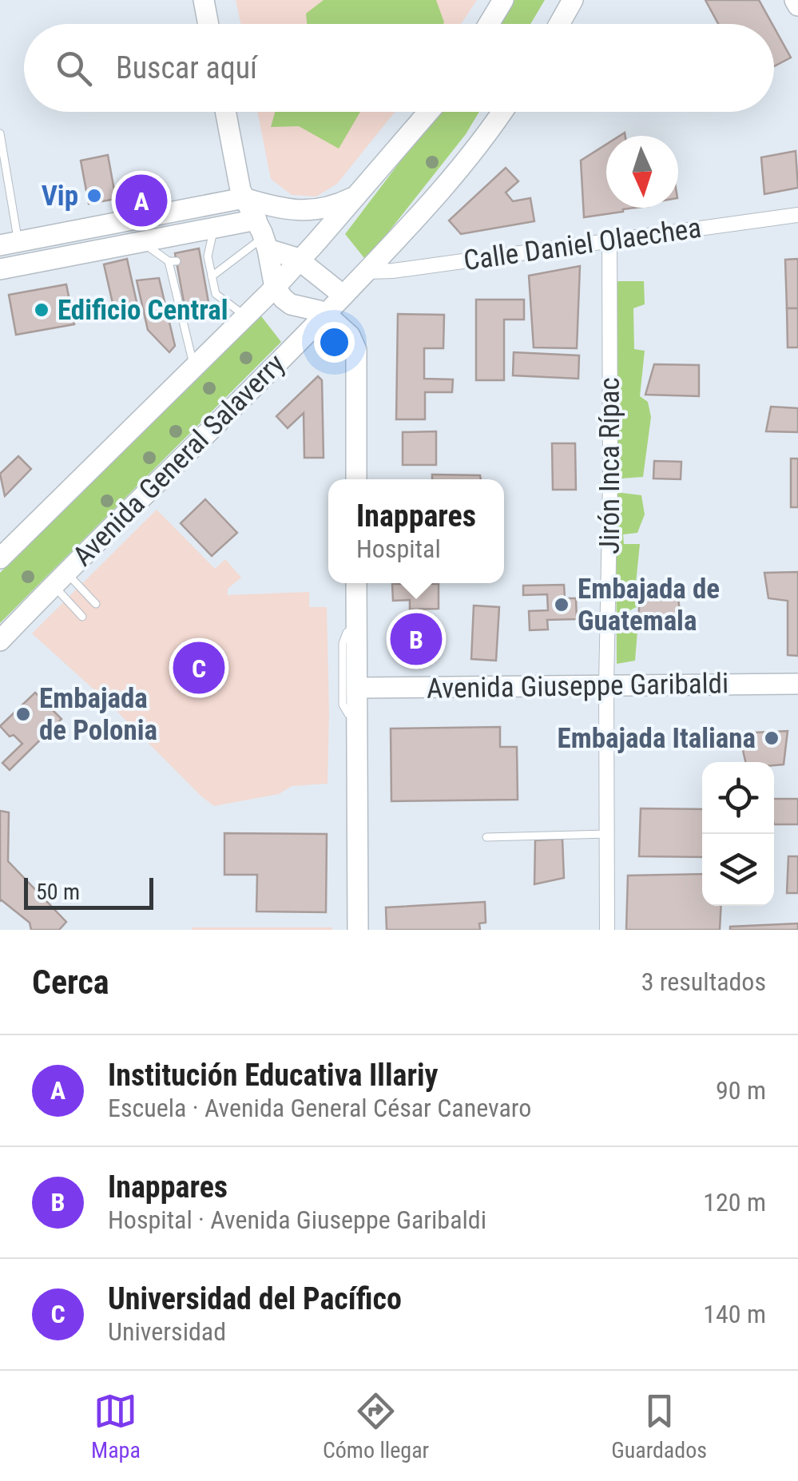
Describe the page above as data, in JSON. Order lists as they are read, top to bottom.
{
  "streets": {
    "main road": ["Avenida General Salaverry", "Avenida Giuseppe Garibaldi"],
    "street": ["Calle Daniel Olaechea", "Jirón Inca Rípac"]
  },
  "crossings": [
    ["Calle Daniel Olaechea", "Avenida General Salaverry"],
    ["Calle Daniel Olaechea", "Jirón Inca Rípac"],
    ["Jirón Inca Rípac", "Avenida Giuseppe Garibaldi"]
  ],
  "places": [
    "Vip",
    "Edificio Central",
    "Embajada de Guatemala",
    "Embajada de Polonia",
    "Embajada Italiana"
  ],
  "scale_bar": "50 m",
  "north": "bottom",
  "page": {
    "search": "Buscar aquí",
    "pins": ["A", "B", "C"],
    "popup": ["Inappares", "Hospital"],
    "scale": "50 m",
    "heading": ["Cerca", "3 resultados"],
    "list": [
      {
        "mark": "A",
        "name": "Institución Educativa Illariy",
        "note": "Escuela · Avenida General César Canevaro",
        "value": "90 m"
      },
      {
        "mark": "B",
        "name": "Inappares",
        "note": "Hospital · Avenida Giuseppe Garibaldi",
        "value": "120 m"
      },
      {
        "mark": "C",
        "name": "Universidad del Pacífico",
        "note": "Universidad",
        "value": "140 m"
      }
    ],
    "nav": ["Mapa", "Cómo llegar", "Guardados"]
  }
}
